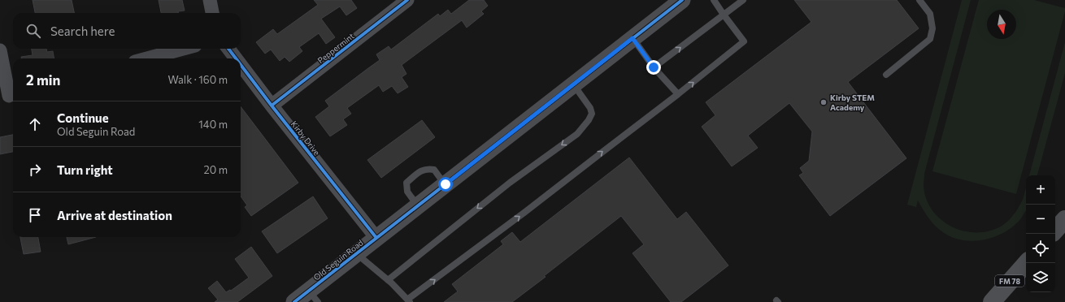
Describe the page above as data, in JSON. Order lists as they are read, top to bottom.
{
  "streets": {
    "main road": ["FM 78"],
    "street": ["Peppermint", "Kirby Drive", "Old Seguin Road"]
  },
  "crossings": [
    ["Peppermint", "Kirby Drive"],
    ["Kirby Drive", "Old Seguin Road"]
  ],
  "places": ["Kirby STEM Academy"],
  "north": "bottom",
  "page": {
    "search": "Search here",
    "heading": ["2 min", "Walk · 160 m"],
    "list": [
      ["Continue", "Old Seguin Road", "140 m"],
      ["Turn right", "20 m"],
      "Arrive at destination"
    ],
    "map_buttons": ["+", "−"]
  }
}
